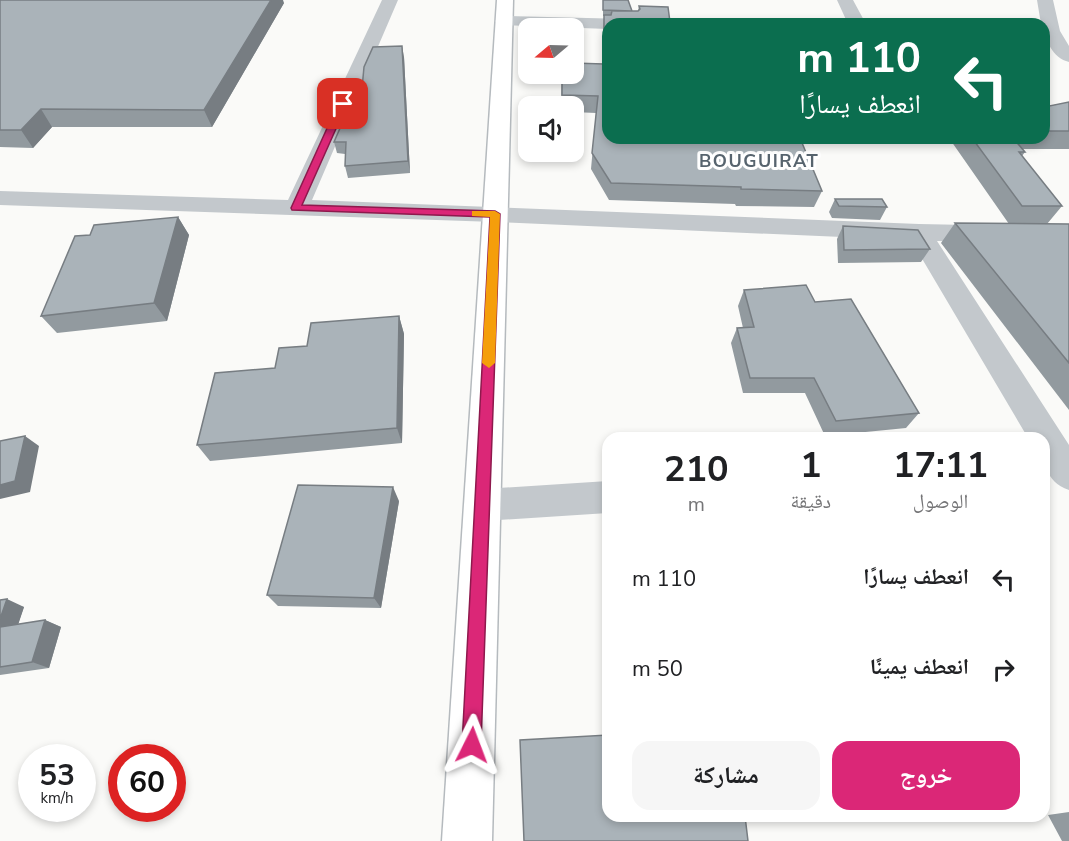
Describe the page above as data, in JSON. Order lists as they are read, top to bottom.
{
  "districts": ["BOUGUIRAT"],
  "north": "left",
  "page": {
    "turn": ["110 m", "انعطف يسارًا"],
    "eta": [
      "17:11",
      "الوصول",
      "1",
      "دقيقة",
      "210",
      "m"
    ],
    "list": [
      {
        "name": "انعطف يسارًا",
        "value": "110 m"
      },
      {
        "name": "انعطف يمينًا",
        "value": "50 m"
      }
    ],
    "buttons": ["خروج", "مشاركة"],
    "speed": "53 km/h",
    "limit": "60"
  }
}
